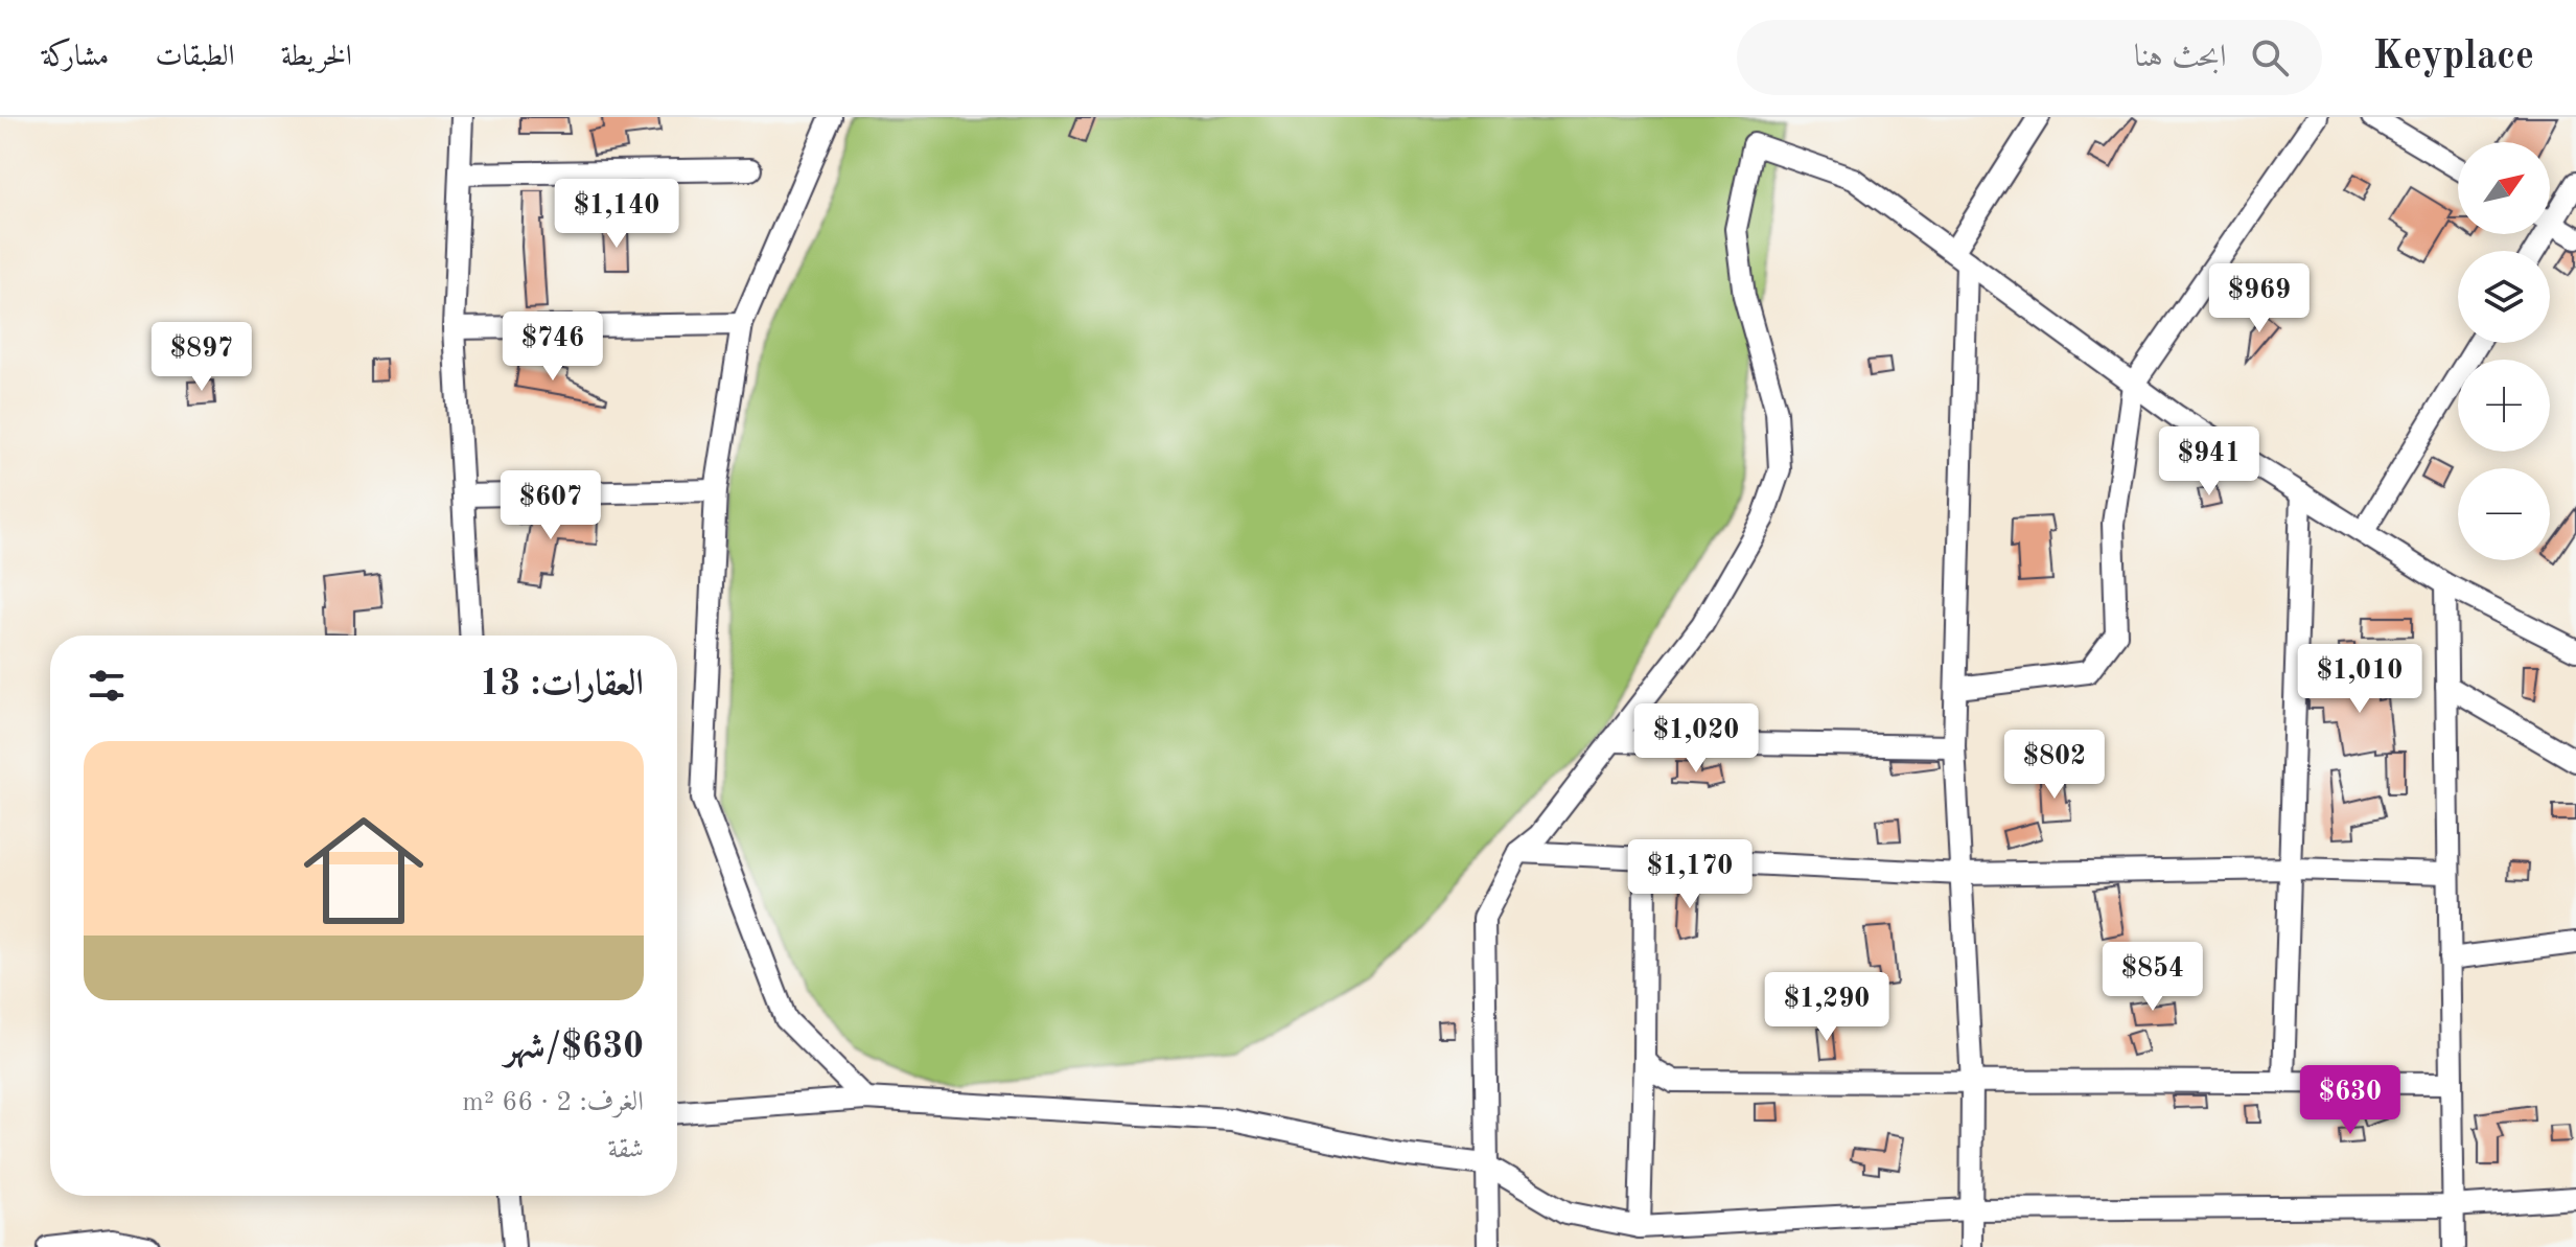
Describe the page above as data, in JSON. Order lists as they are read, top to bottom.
{
  "north": "top right",
  "page": {
    "header": "Keyplace",
    "search": "ابحث هنا",
    "nav": ["الخريطة", "الطبقات", "مشاركة"],
    "map_buttons": ["+", "−"],
    "price": [
      "$1,140",
      "$969",
      "$746",
      "$897",
      "$941",
      "$607",
      "$1,010",
      "$1,020",
      "$802",
      "$1,170",
      "$854",
      "$1,290",
      "$630"
    ],
    "heading": "العقارات: 13",
    "list": [
      {
        "name": "$630/شهر",
        "note": "الغرف: 2 · 66 m² · شقة"
      }
    ]
  }
}
